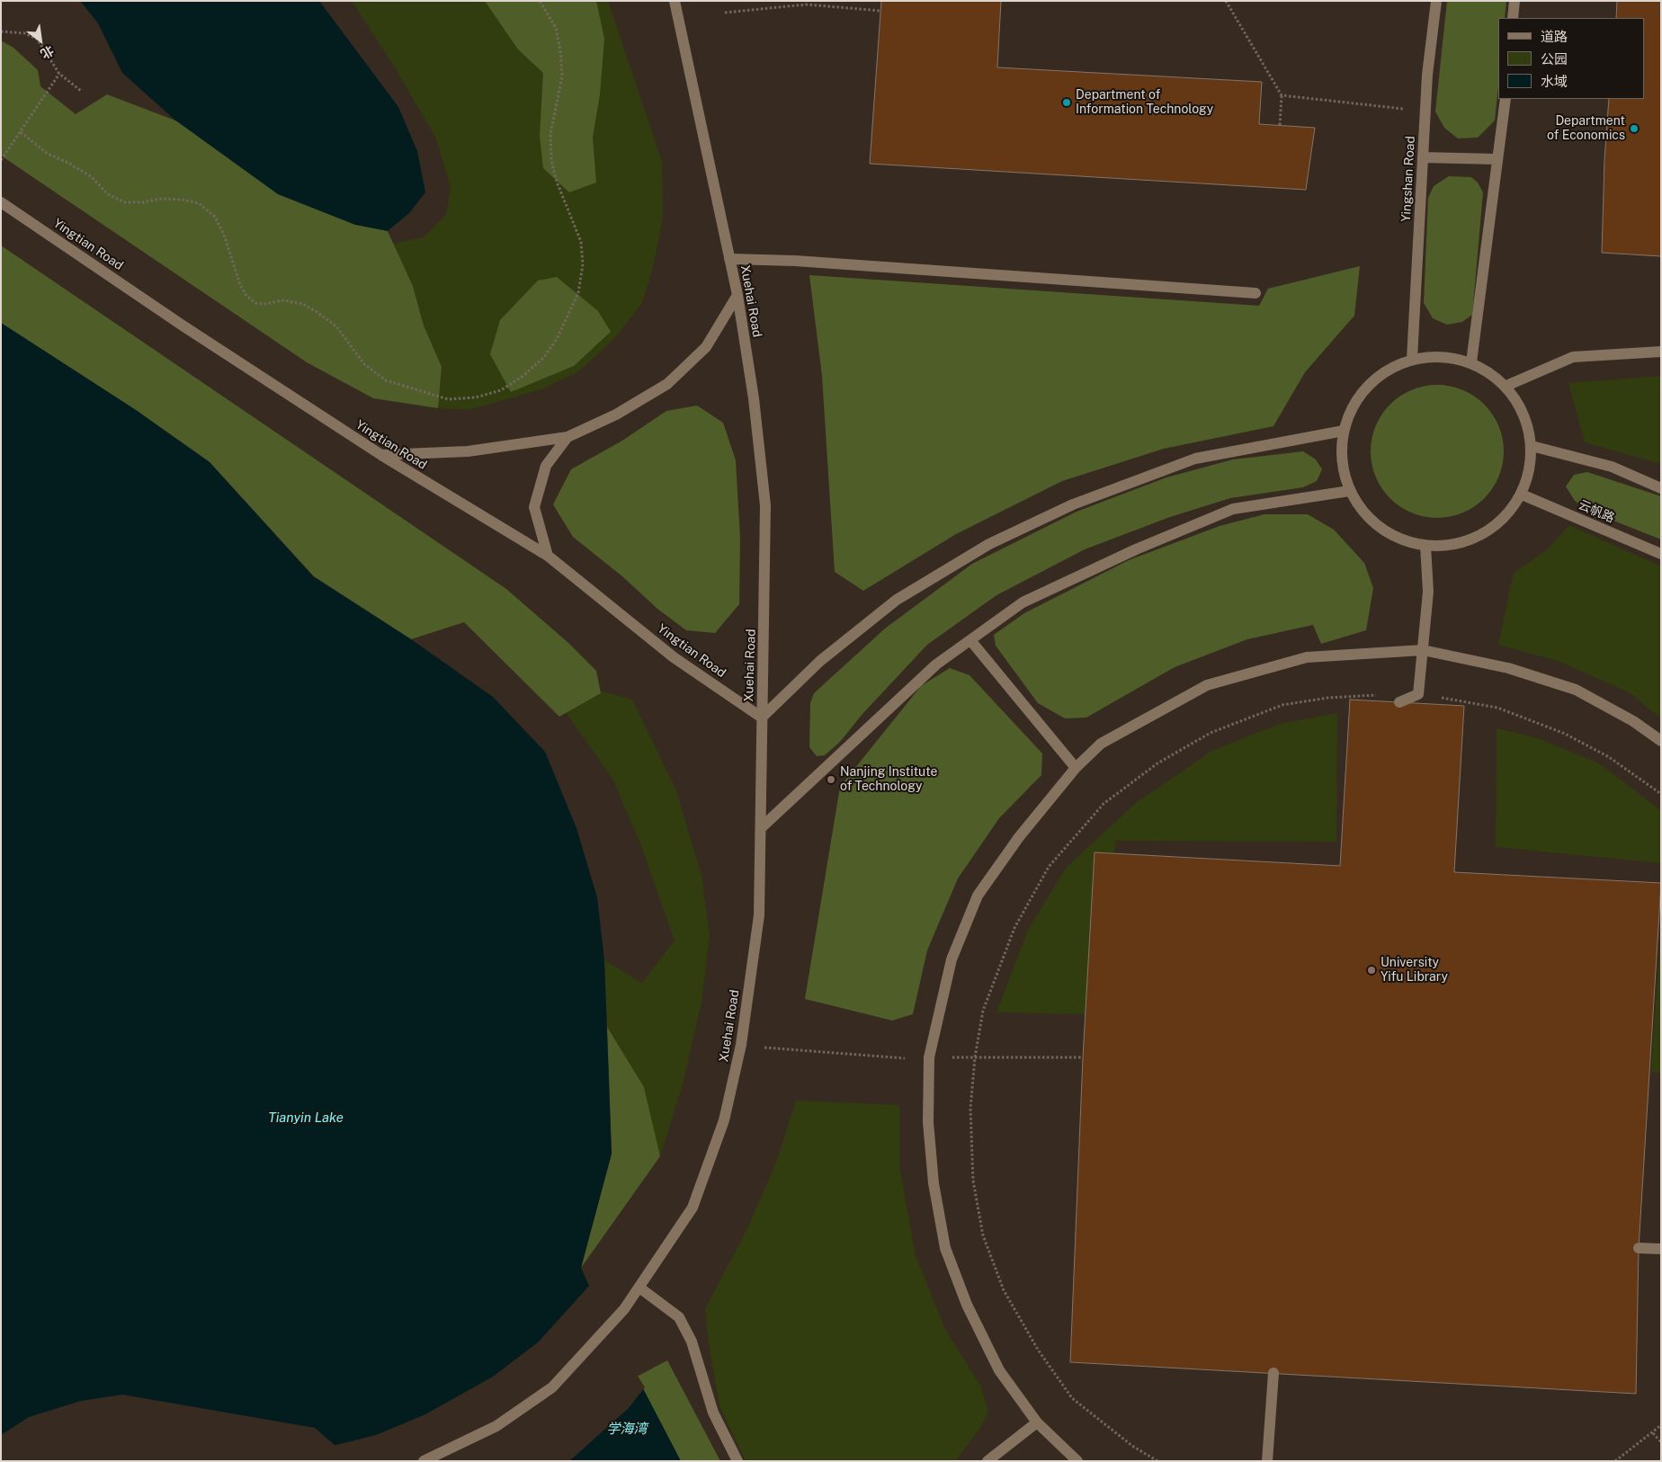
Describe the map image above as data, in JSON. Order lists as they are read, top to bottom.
{
  "streets": {
    "street": [
      "Yingshan Road",
      "Yingtian Road",
      "Xuehai Road",
      "云帆路"
    ]
  },
  "crossings": [
    ["Yingtian Road", "Xuehai Road"]
  ],
  "water": ["Tianyin Lake", "学海湾"],
  "places": [
    "Department of Information Technology",
    "Department of Economics",
    "Nanjing Institute of Technology",
    "University Yifu Library"
  ],
  "legend": ["道路", "公园", "水域"],
  "north": "bottom right"
}
